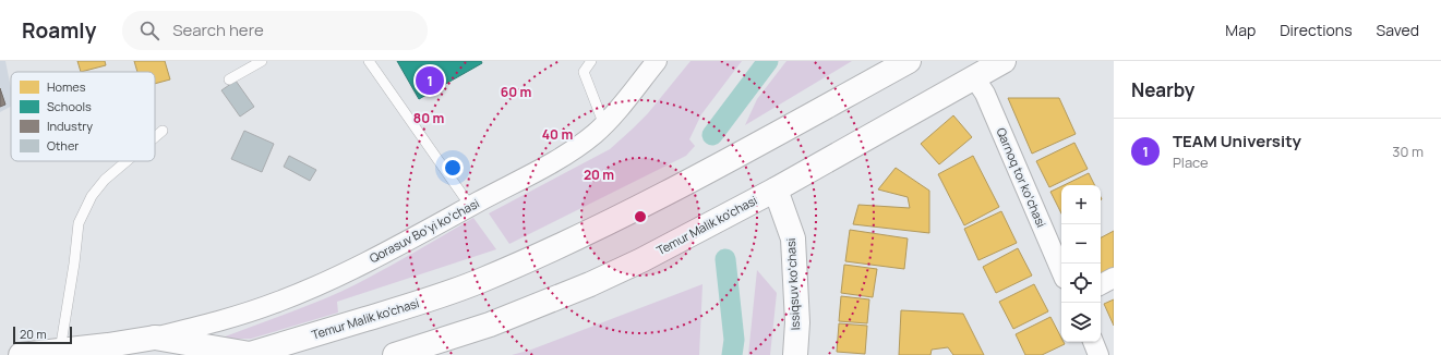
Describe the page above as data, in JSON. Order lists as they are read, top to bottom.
{
  "streets": {
    "main road": ["Temur Malik ko'chasi", "Issiqsuv koʻchasi"],
    "street": ["Qarnoq tor koʻchasi", "Qorasuv Bo‘yi koʻchasi"]
  },
  "crossings": [
    ["Qarnoq tor koʻchasi", "Temur Malik ko'chasi"],
    ["Temur Malik ko'chasi", "Issiqsuv koʻchasi"]
  ],
  "legend": [
    "Homes",
    "Schools",
    "Industry",
    "Other"
  ],
  "scale_bar": "20 m",
  "page": {
    "header": "Roamly",
    "search": "Search here",
    "nav": ["Map", "Directions", "Saved"],
    "heading": "Nearby",
    "pins": "1",
    "list": [
      {
        "mark": "1",
        "name": "TEAM University",
        "note": "Place",
        "value": "30 m"
      }
    ],
    "map_buttons": ["+", "−"],
    "scale": "20 m"
  },
  "rings": [
    "60 m",
    "80 m",
    "40 m",
    "20 m"
  ]
}
